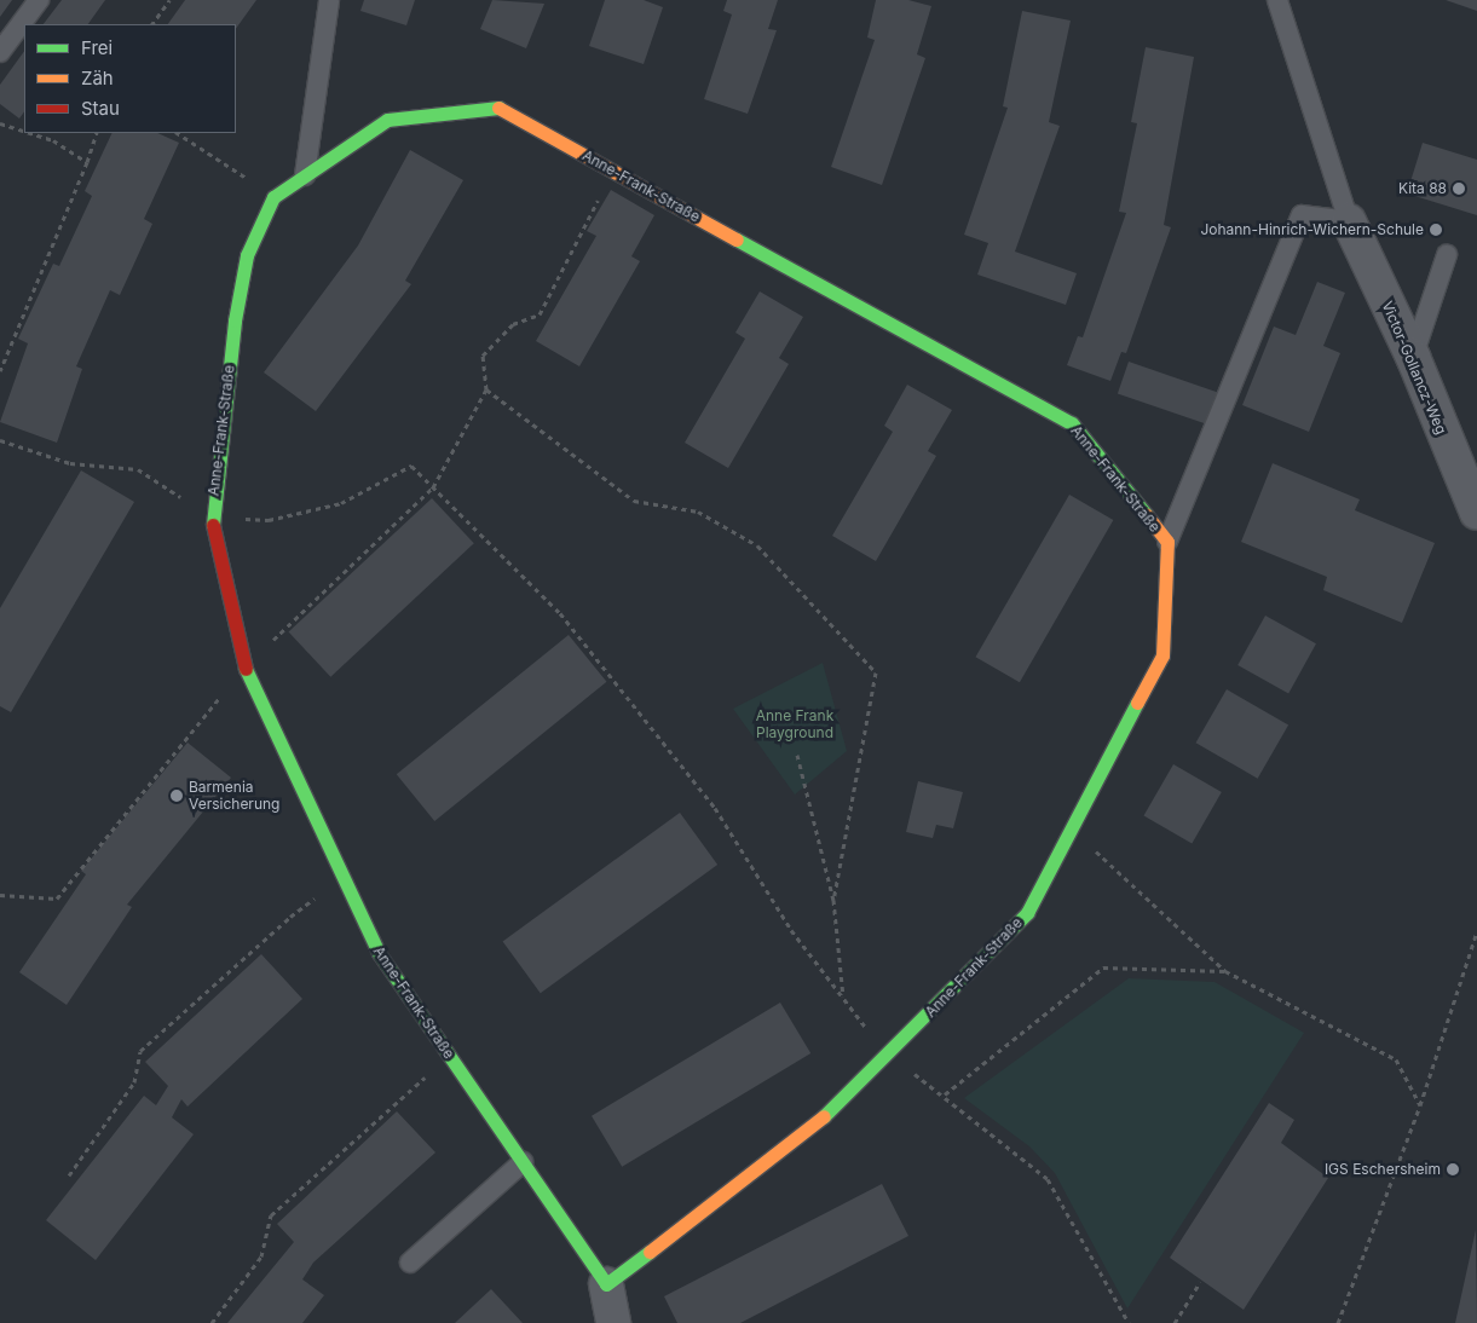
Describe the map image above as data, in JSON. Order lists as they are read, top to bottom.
{
  "streets": {
    "street": ["Anne-Frank-Straße", "Victor-Gollancz-Weg"]
  },
  "parks": ["Anne Frank Playground"],
  "places": [
    "Kita 88",
    "Johann-Hinrich-Wichern-Schule",
    "Barmenia Versicherung",
    "IGS Eschersheim"
  ],
  "legend": ["Frei", "Zäh", "Stau"]
}
